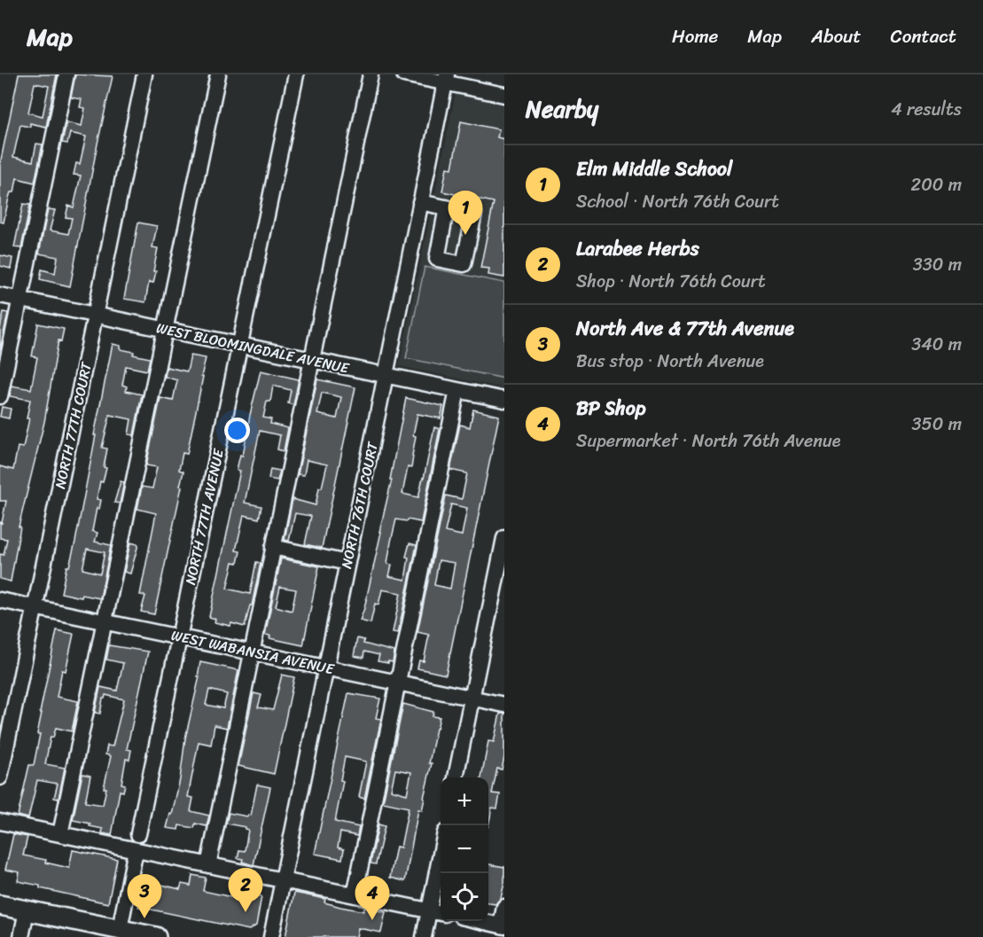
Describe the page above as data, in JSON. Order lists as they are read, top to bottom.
{
  "streets": {
    "street": [
      "WEST BLOOMINGDALE AVENUE",
      "NORTH 77TH COURT",
      "NORTH 76TH COURT",
      "NORTH 77TH AVENUE",
      "WEST WABANSIA AVENUE"
    ]
  },
  "crossings": [
    ["WEST BLOOMINGDALE AVENUE", "NORTH 77TH COURT"],
    ["WEST BLOOMINGDALE AVENUE", "NORTH 76TH COURT"],
    ["WEST BLOOMINGDALE AVENUE", "NORTH 77TH AVENUE"],
    ["NORTH 77TH COURT", "WEST WABANSIA AVENUE"],
    ["NORTH 76TH COURT", "WEST WABANSIA AVENUE"],
    ["NORTH 77TH AVENUE", "WEST WABANSIA AVENUE"]
  ],
  "page": {
    "header": "Map",
    "nav": [
      "Home",
      "Map",
      "About",
      "Contact"
    ],
    "heading": ["Nearby", "4 results"],
    "list": [
      {
        "mark": "1",
        "name": "Elm Middle School",
        "note": "School · North 76th Court",
        "value": "200 m"
      },
      {
        "mark": "2",
        "name": "Larabee Herbs",
        "note": "Shop · North 76th Court",
        "value": "330 m"
      },
      {
        "mark": "3",
        "name": "North Ave & 77th Avenue",
        "note": "Bus stop · North Avenue",
        "value": "340 m"
      },
      {
        "mark": "4",
        "name": "BP Shop",
        "note": "Supermarket · North 76th Avenue",
        "value": "350 m"
      }
    ],
    "pins": [
      "1",
      "2",
      "3",
      "4"
    ],
    "map_buttons": ["+", "−"]
  }
}
